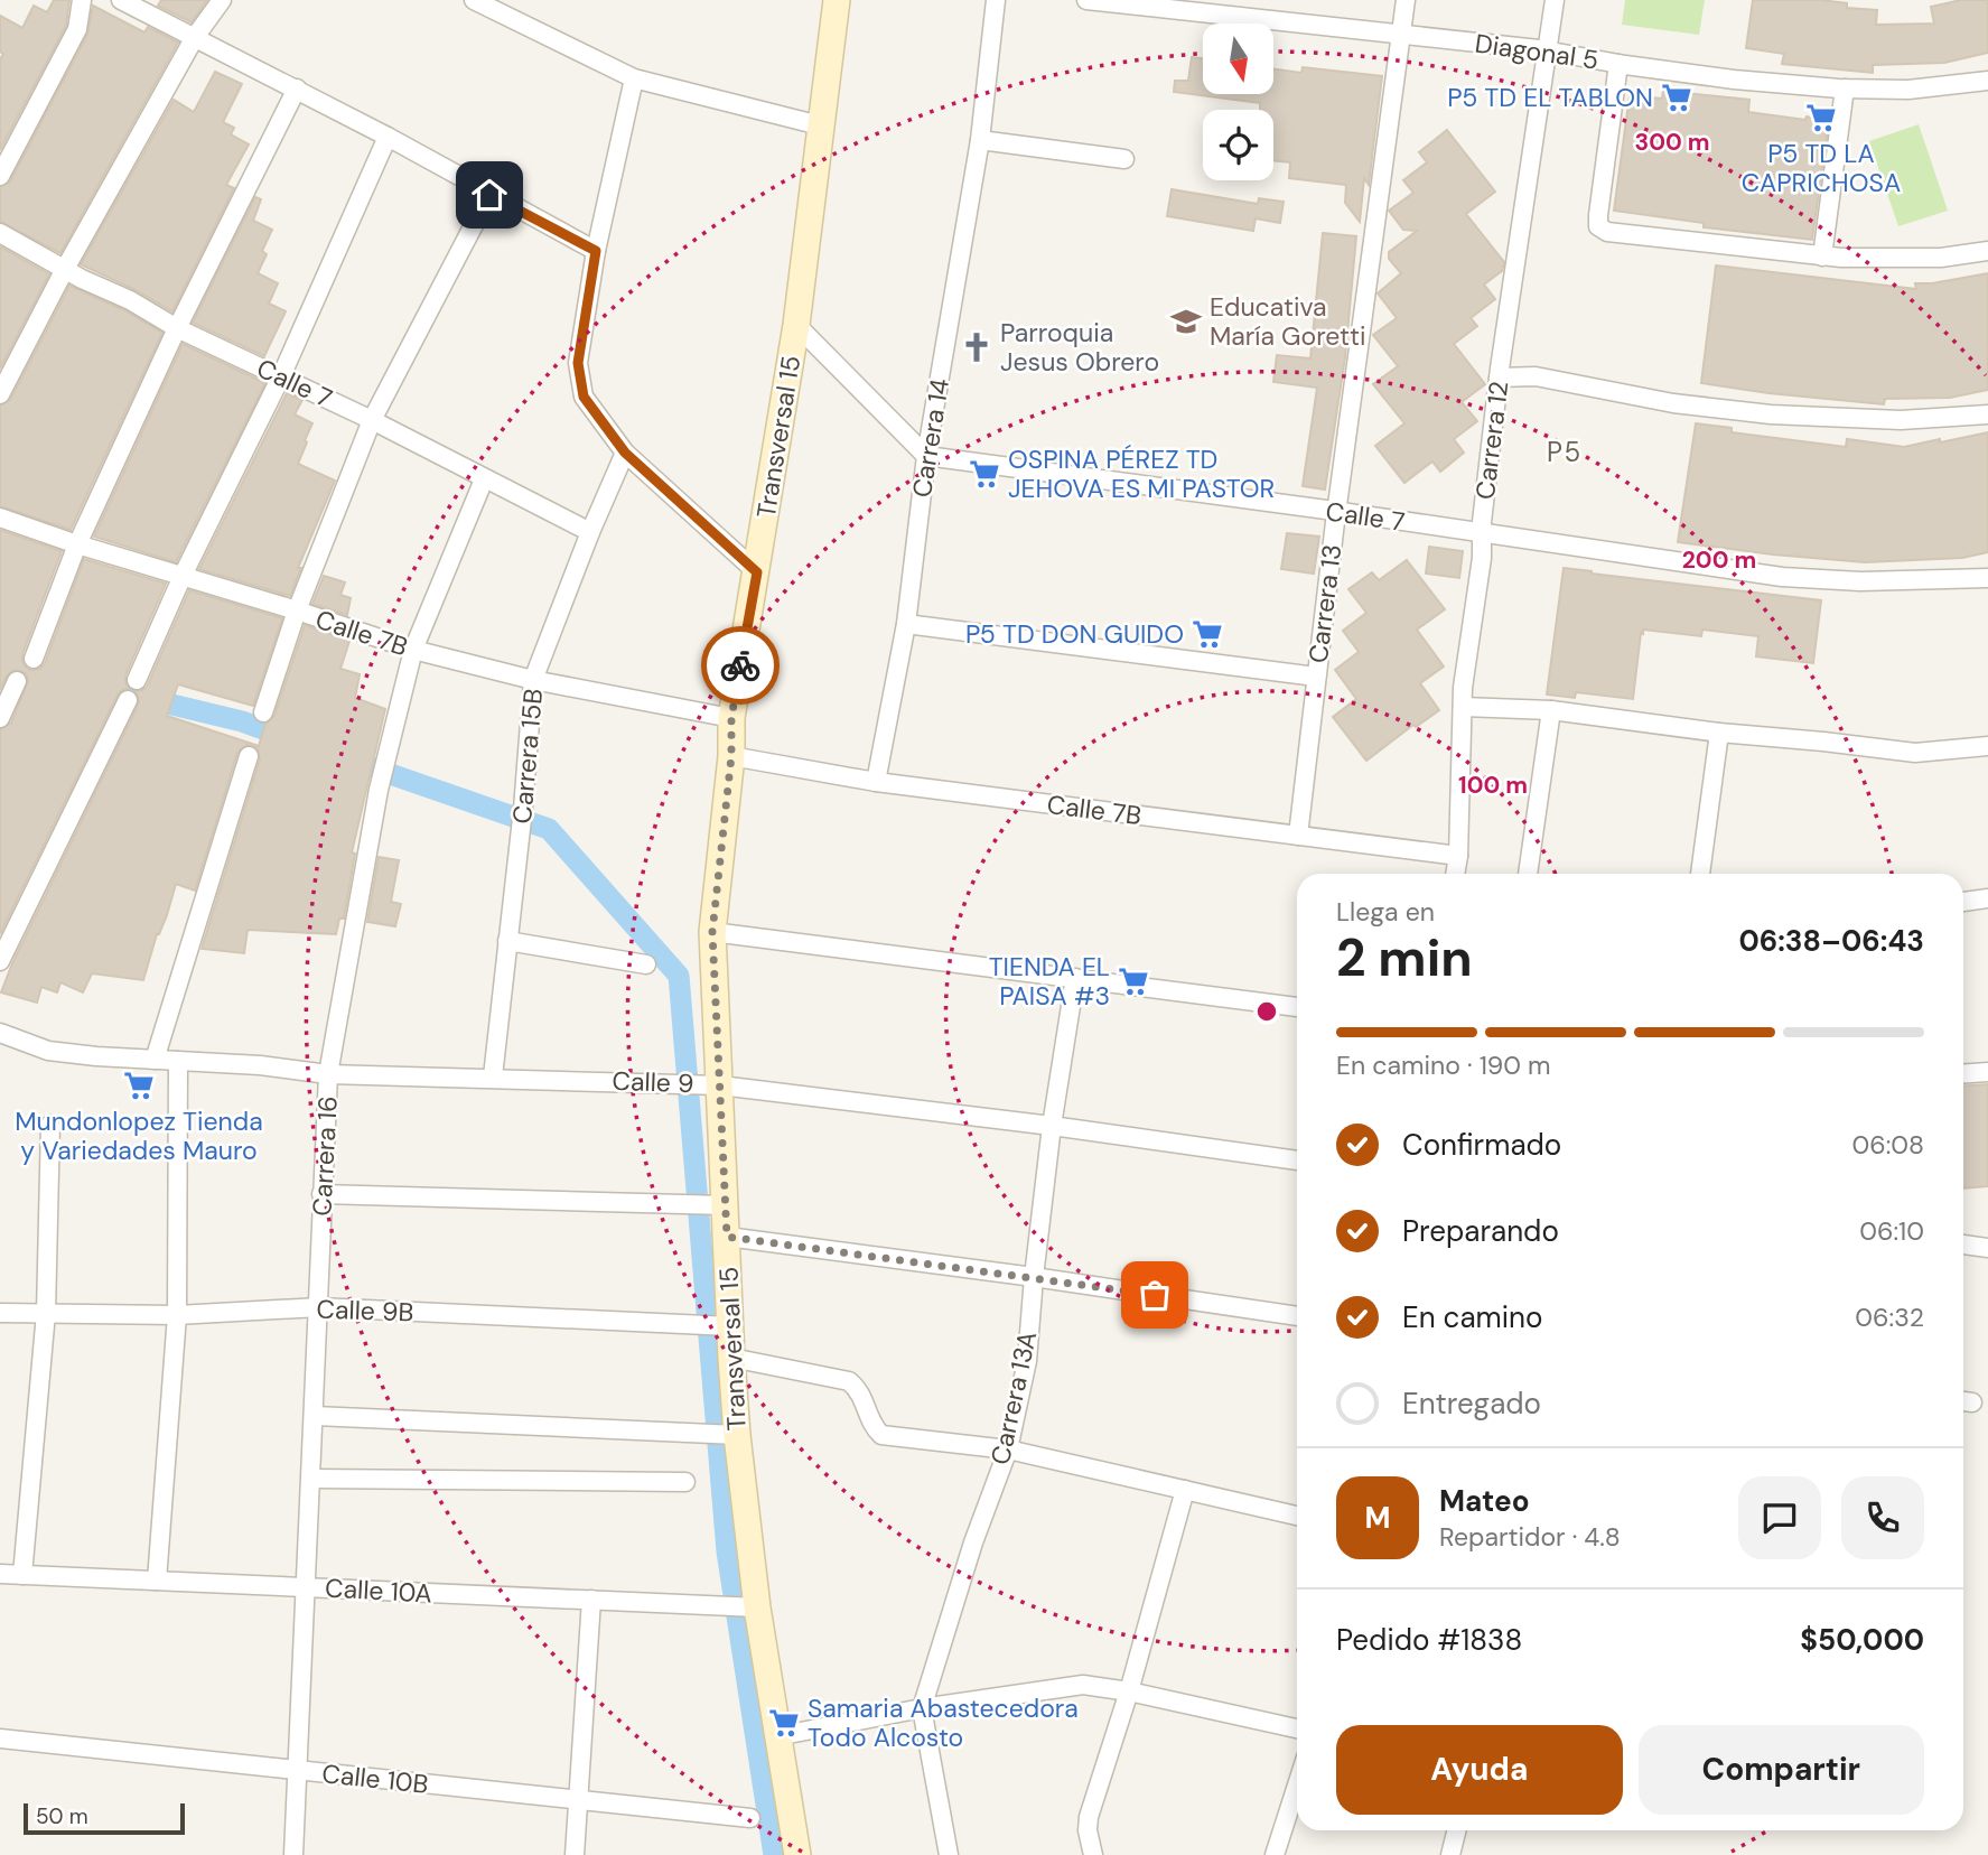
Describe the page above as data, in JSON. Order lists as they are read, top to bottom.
{
  "streets": {
    "street": [
      "Diagonal 5",
      "Calle 7",
      "Transversal 15",
      "Carrera 14",
      "Carrera 12",
      "Carrera 13",
      "Calle 7B",
      "Carrera 15B",
      "Calle 9",
      "Carrera 16",
      "Calle 9B",
      "Carrera 13A",
      "Calle 10A",
      "Calle 10B"
    ]
  },
  "crossings": [
    ["Diagonal 5", "Carrera 12"],
    ["Diagonal 5", "Carrera 13"],
    ["Calle 7", "Carrera 14"],
    ["Calle 7", "Carrera 12"],
    ["Calle 7", "Carrera 13"],
    ["Calle 7", "Carrera 15B"],
    ["Calle 7", "Carrera 16"],
    ["Transversal 15", "Calle 7B"],
    ["Transversal 15", "Calle 9"],
    ["Transversal 15", "Calle 9B"],
    ["Transversal 15", "Calle 10A"],
    ["Carrera 14", "Calle 7B"],
    ["Carrera 12", "Calle 7B"],
    ["Carrera 13", "Calle 7B"],
    ["Calle 7B", "Carrera 15B"],
    ["Calle 7B", "Carrera 16"],
    ["Carrera 15B", "Calle 9"],
    ["Calle 9", "Carrera 16"],
    ["Calle 9", "Carrera 13A"],
    ["Carrera 16", "Calle 9B"],
    ["Carrera 16", "Calle 10A"],
    ["Carrera 16", "Calle 10B"]
  ],
  "districts": ["P5"],
  "places": {
    "supermarket": [
      "P5 TD EL TABLON",
      "P5 TD LA CAPRICHOSA",
      "OSPINA PÉREZ TD JEHOVA ES MI PASTOR",
      "P5 TD DON GUIDO",
      "TIENDA EL PAISA #3",
      "Mundonlopez Tienda y Variedades Mauro",
      "Samaria Abastecedora Todo Alcosto"
    ],
    "school or university": ["Educativa María Goretti"],
    "church": ["Parroquia Jesus Obrero"]
  },
  "scale_bar": "50 m",
  "north": "bottom",
  "page": {
    "heading": ["2 min", "Llega en", "06:38–06:43"],
    "panel": [
      "Mateo",
      "Repartidor · 4.8",
      "Pedido #1838",
      "$50,000"
    ],
    "bar": "En camino · 190 m",
    "list": [
      ["Confirmado", "06:08"],
      ["Preparando", "06:10"],
      ["En camino", "06:32"],
      "Entregado"
    ],
    "round": "M",
    "buttons": ["Ayuda", "Compartir"],
    "scale": "50 m"
  },
  "rings": ["300 m", "200 m", "100 m"]
}
